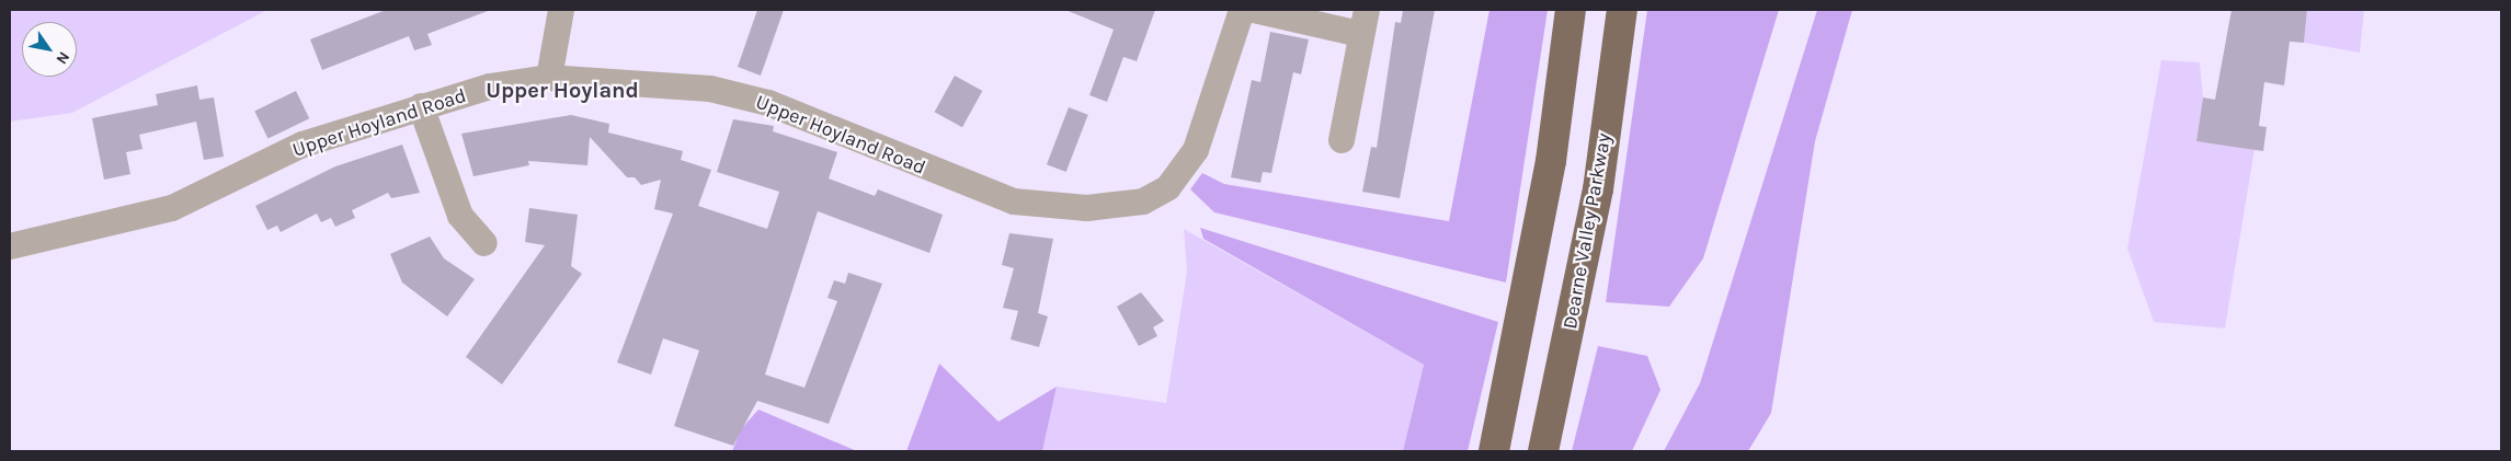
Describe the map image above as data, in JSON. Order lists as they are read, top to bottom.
{
  "streets": {
    "highway": ["Dearne Valley Parkway"],
    "street": ["Upper Hoyland Road"]
  },
  "districts": ["Upper Hoyland"],
  "north": "bottom right"
}
